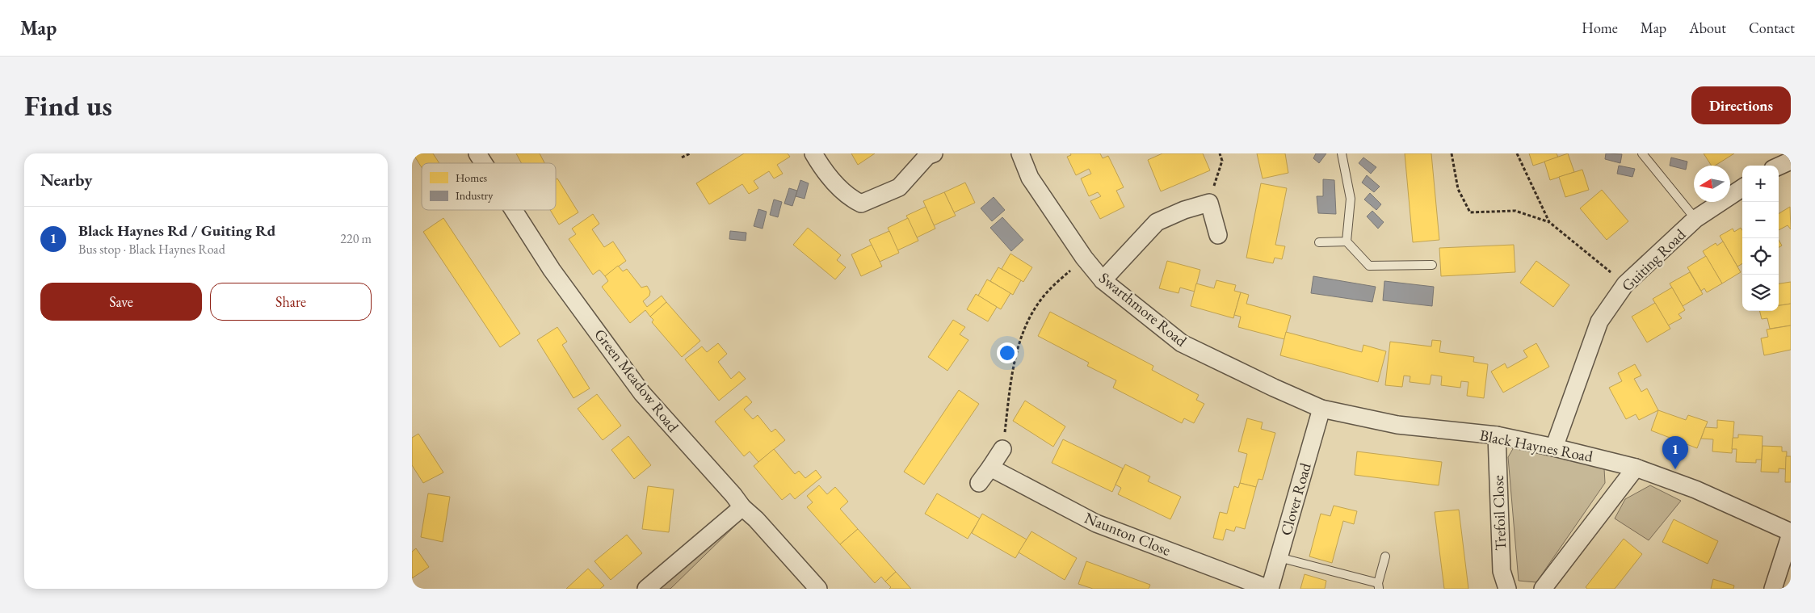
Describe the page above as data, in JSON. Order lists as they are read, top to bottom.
{
  "streets": {
    "street": [
      "Guiting Road",
      "Swarthmore Road",
      "Green Meadow Road",
      "Black Haynes Road",
      "Clover Road",
      "Trefoil Close",
      "Naunton Close"
    ]
  },
  "crossings": [
    ["Guiting Road", "Black Haynes Road"],
    ["Swarthmore Road", "Black Haynes Road"],
    ["Black Haynes Road", "Clover Road"],
    ["Black Haynes Road", "Trefoil Close"],
    ["Clover Road", "Naunton Close"]
  ],
  "legend": ["Homes", "Industry"],
  "north": "left",
  "page": {
    "header": "Map",
    "nav": [
      "Home",
      "Map",
      "About",
      "Contact"
    ],
    "buttons": [
      "Directions",
      ["Save", "Share"]
    ],
    "title": "Find us",
    "heading": "Nearby",
    "map_buttons": ["+", "−"],
    "list": [
      {
        "mark": "1",
        "name": "Black Haynes Rd / Guiting Rd",
        "note": "Bus stop · Black Haynes Road",
        "value": "220 m"
      }
    ],
    "pins": "1"
  }
}
